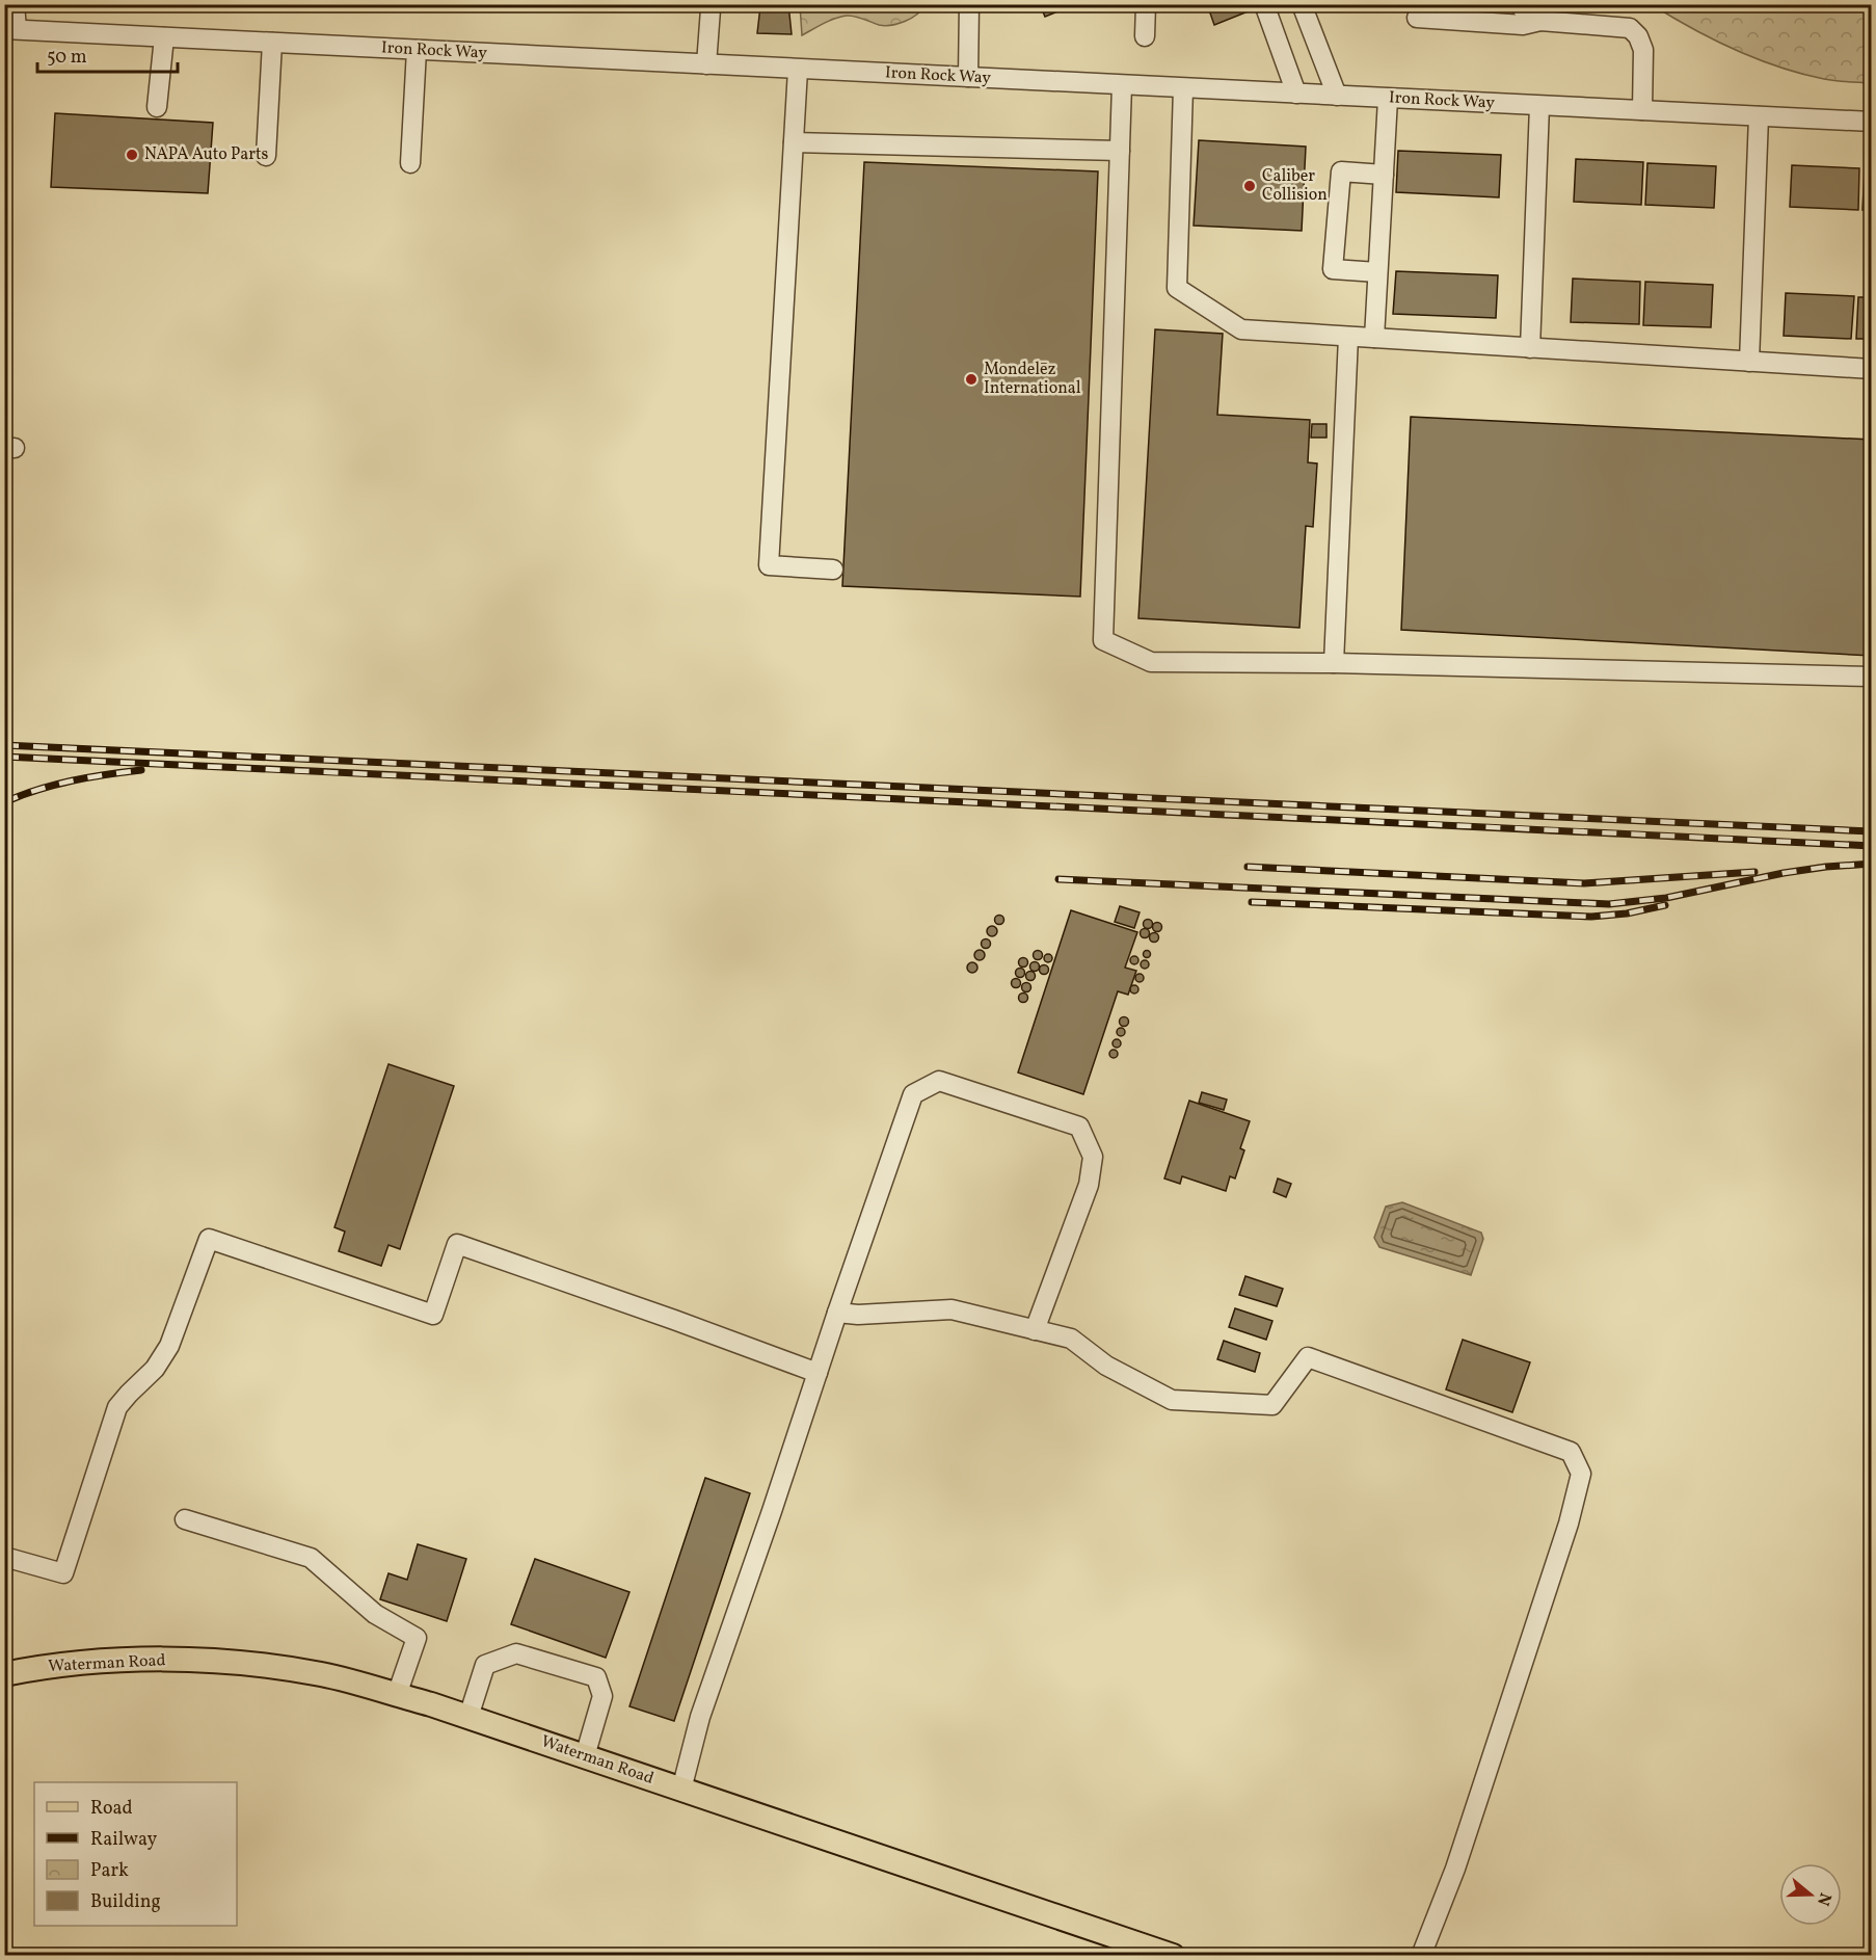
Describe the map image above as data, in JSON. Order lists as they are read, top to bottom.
{
  "streets": {
    "main road": ["Waterman Road"],
    "street": ["Iron Rock Way"]
  },
  "places": ["NAPA Auto Parts", "Caliber Collision", "Mondelēz International"],
  "legend": [
    "Road",
    "Railway",
    "Park",
    "Building"
  ],
  "scale_bar": "50 m",
  "north": "right"
}
